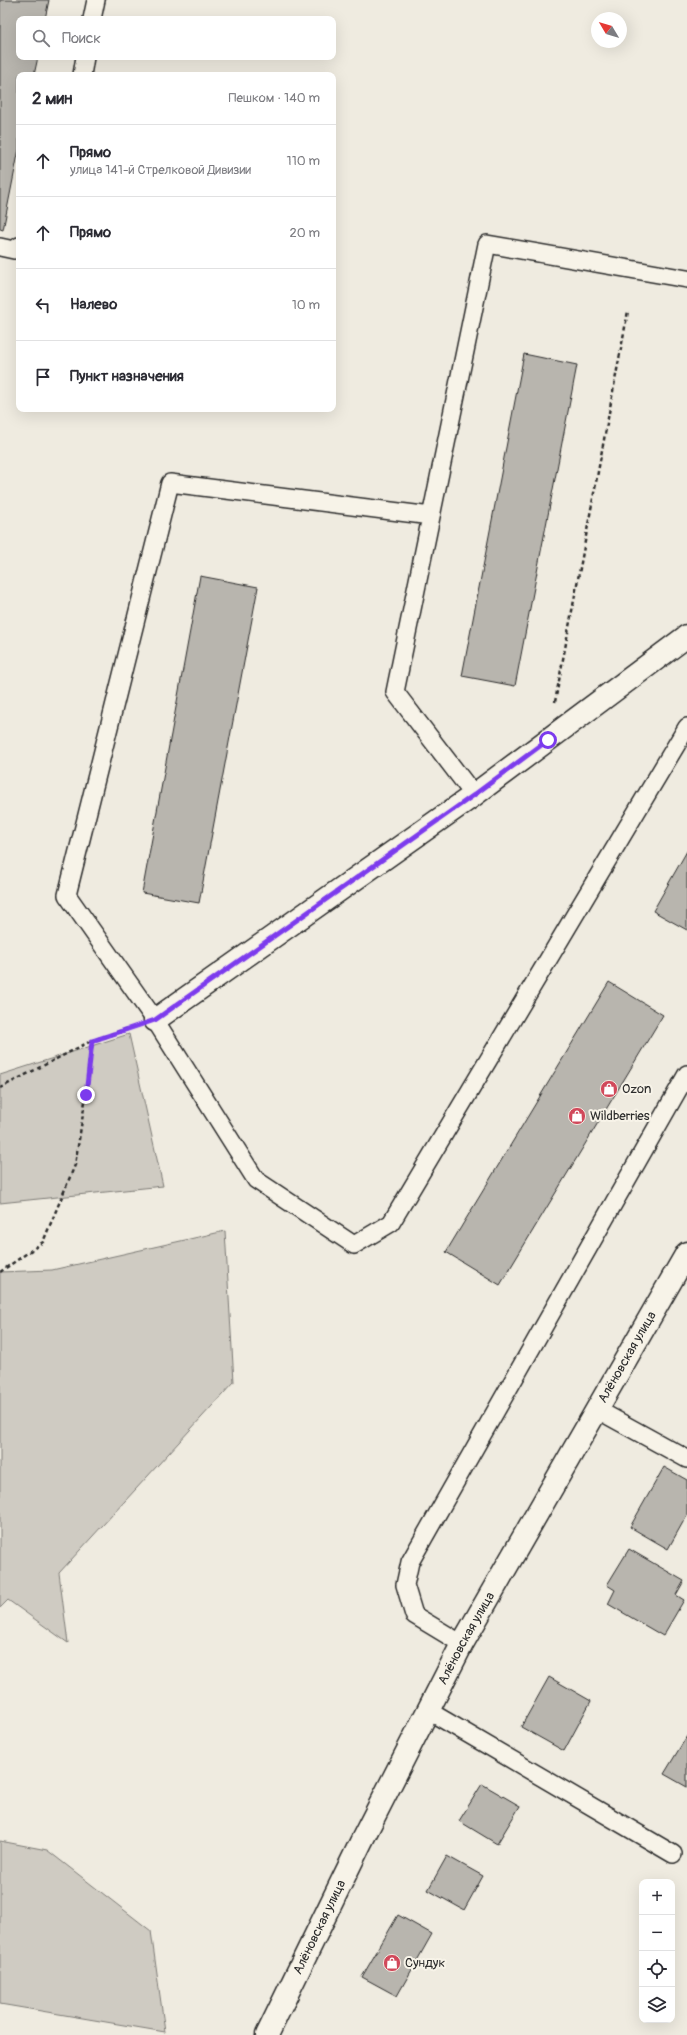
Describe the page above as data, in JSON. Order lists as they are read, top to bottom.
{
  "streets": {
    "street": ["Алёновская улица"]
  },
  "places": {
    "shop": ["Ozon", "Wildberries", "Сундук"]
  },
  "north": "top left",
  "page": {
    "search": "Поиск",
    "heading": ["2 мин", "Пешком · 140 m"],
    "list": [
      ["Прямо", "улица 141-й Стрелковой Дивизии", "110 m"],
      ["Прямо", "20 m"],
      ["Налево", "10 m"],
      "Пункт назначения"
    ],
    "map_buttons": ["+", "−"]
  }
}
